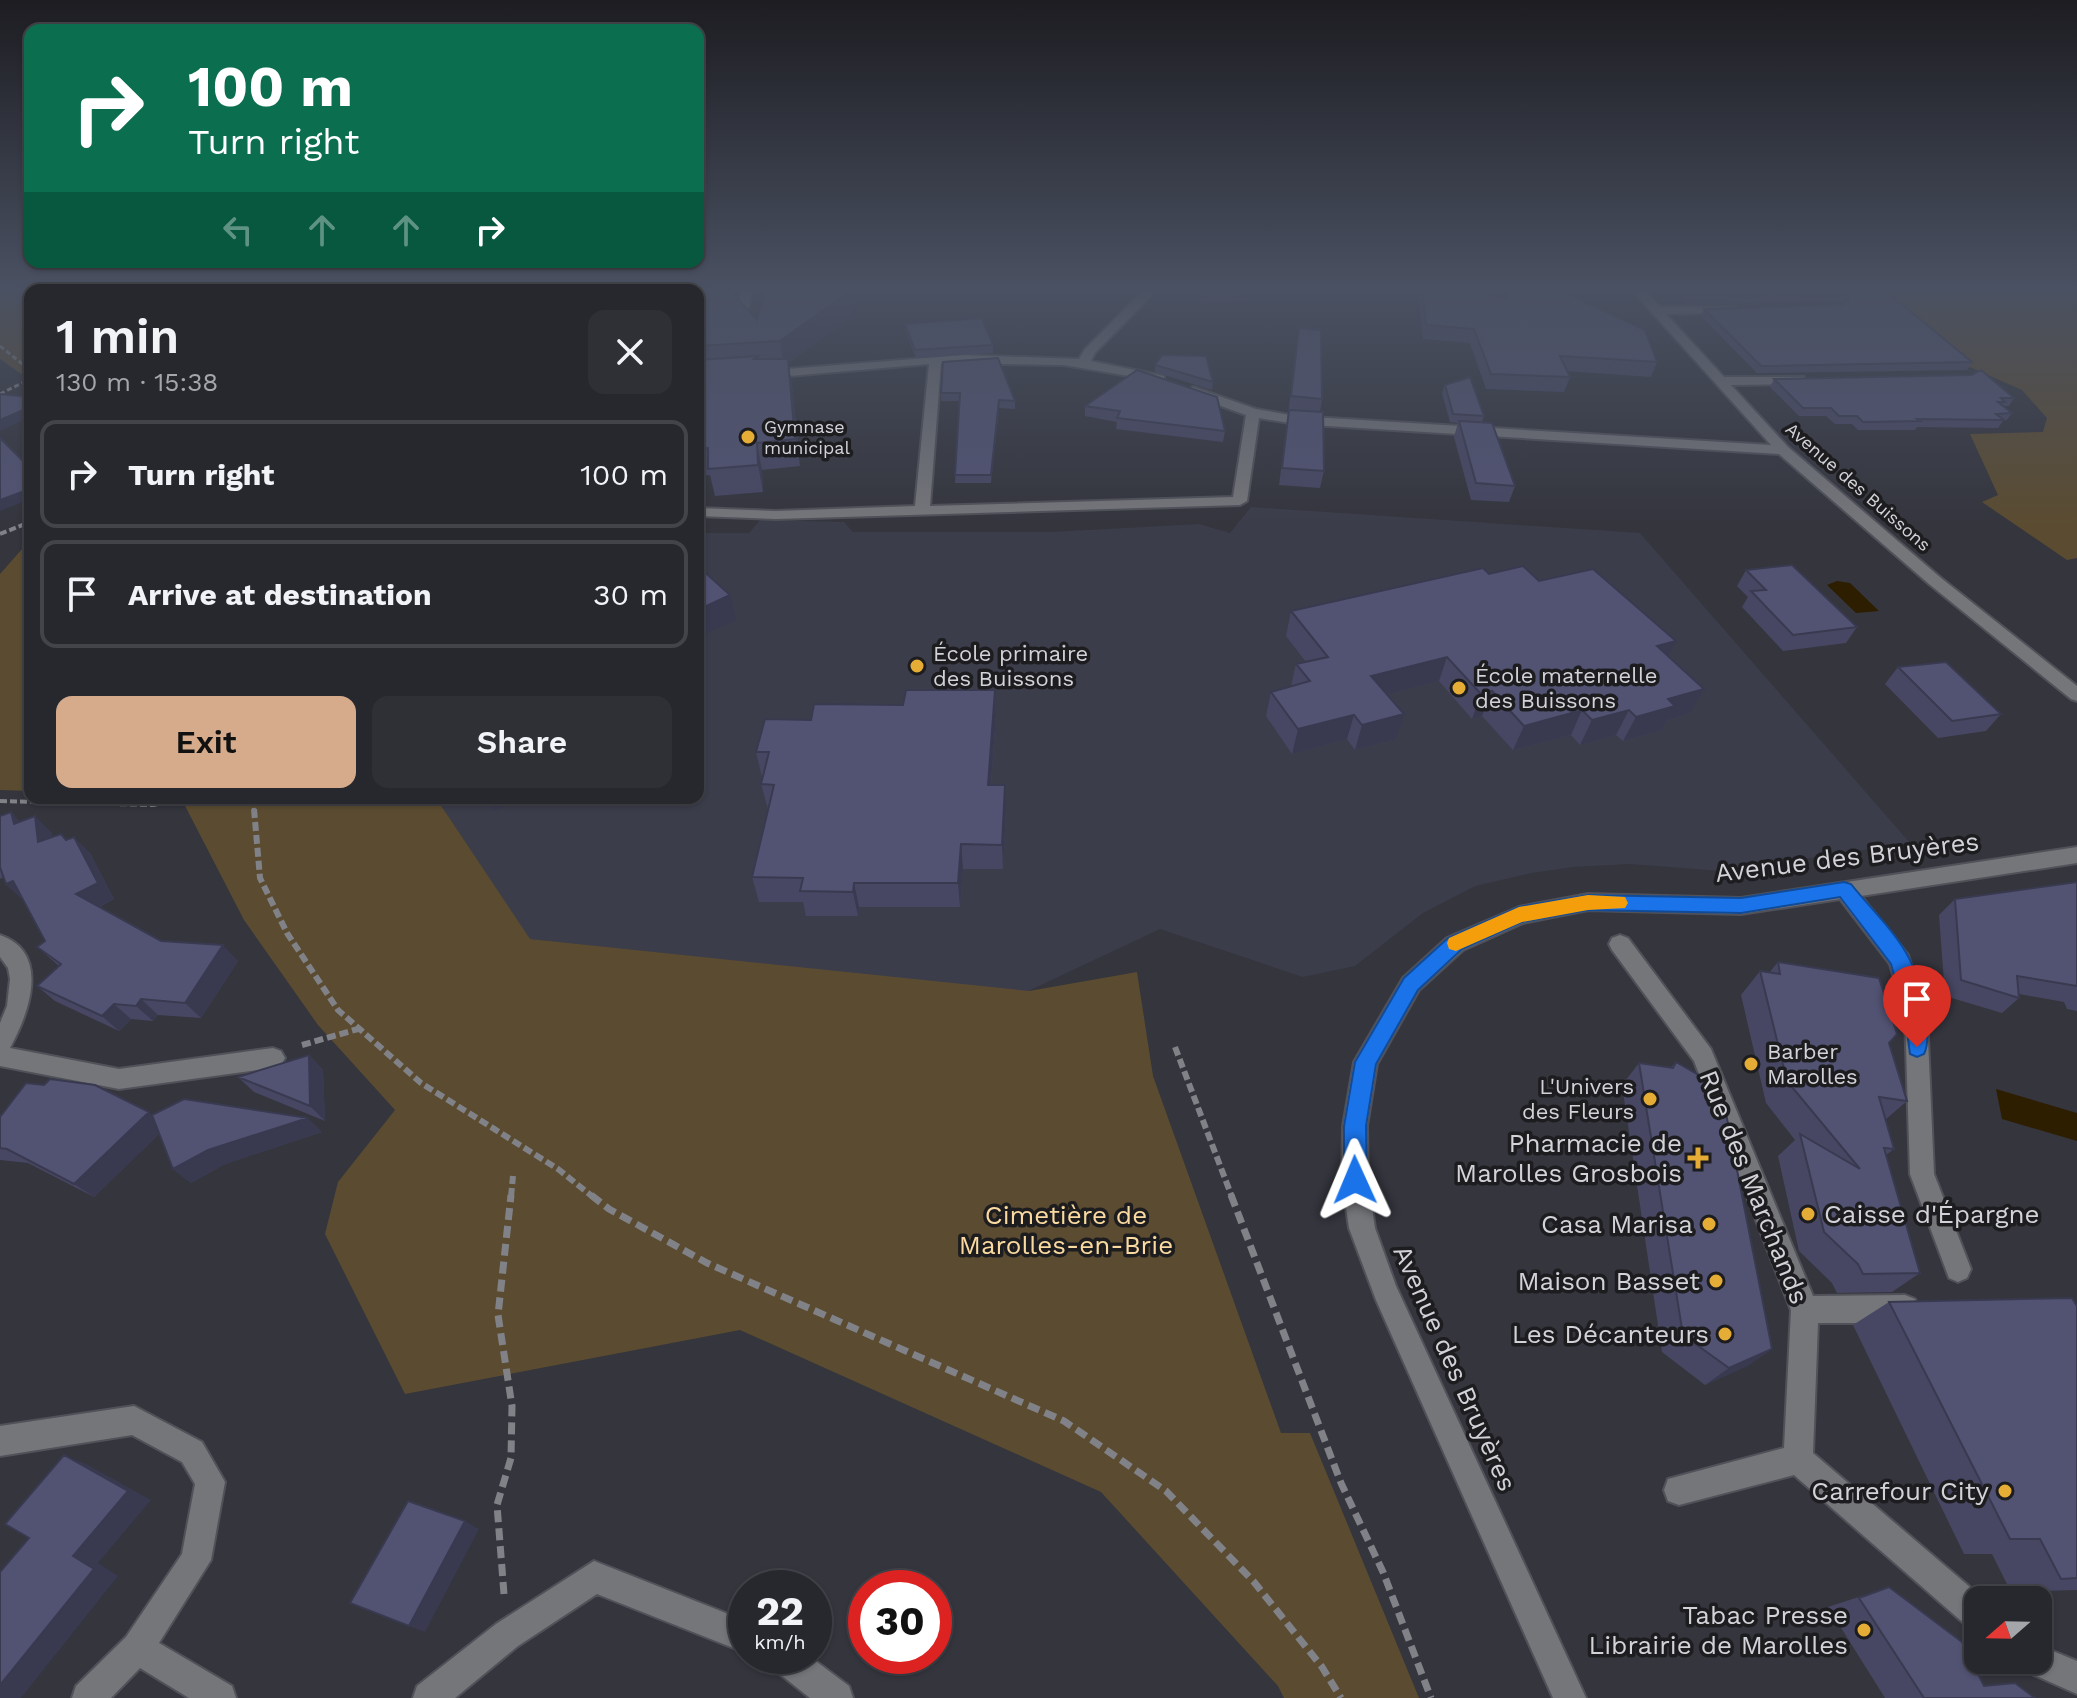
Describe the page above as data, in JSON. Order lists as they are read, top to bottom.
{
  "streets": {
    "street": ["Avenue des Buissons", "Avenue des Bruyères", "Rue des Marchands"]
  },
  "parks": ["Cimetière de Marolles-en-Brie"],
  "places": {
    "other": [
      "Gymnase municipal",
      "École primaire des Buissons",
      "École maternelle des Buissons",
      "Barber Marolles",
      "L'Univers des Fleurs",
      "Caisse d'Épargne",
      "Casa Marisa",
      "Maison Basset",
      "Les Décanteurs",
      "Carrefour City",
      "Tabac Presse Librairie de Marolles"
    ],
    "health": ["Pharmacie de Marolles Grosbois"]
  },
  "north": "left",
  "page": {
    "turn": ["100 m", "Turn right"],
    "heading": ["1 min", "130 m · 15:38"],
    "list": [
      {
        "name": "Turn right",
        "value": "100 m"
      },
      {
        "name": "Arrive at destination",
        "value": "30 m"
      }
    ],
    "buttons": ["Exit", "Share"],
    "speed": "22 km/h",
    "limit": "30"
  }
}
